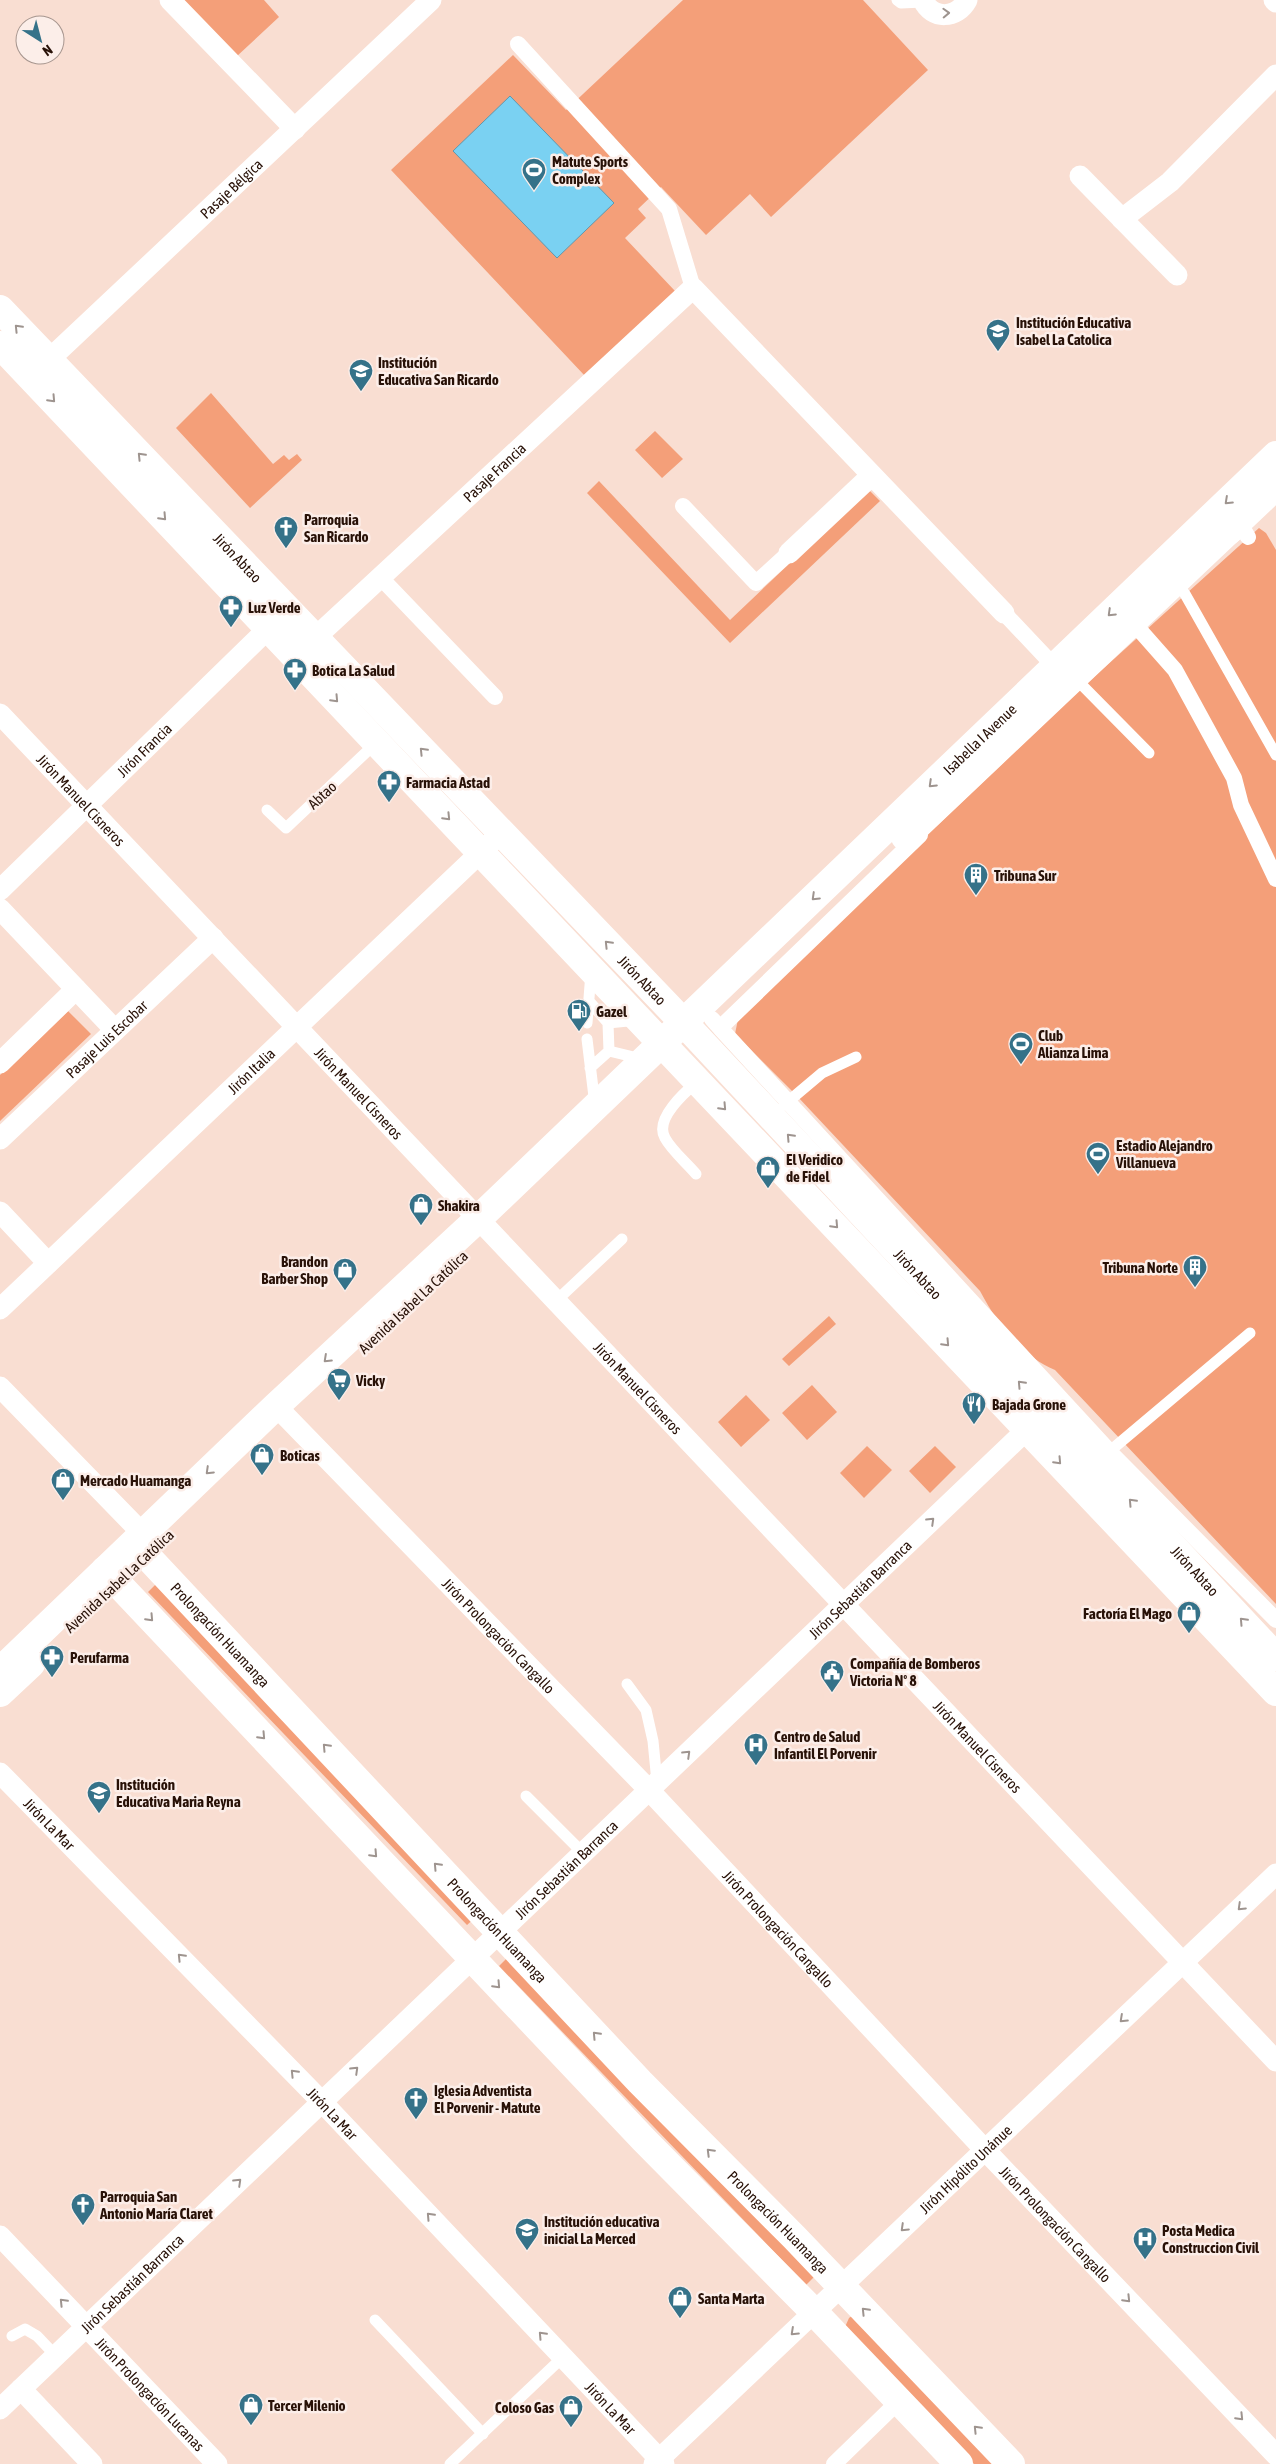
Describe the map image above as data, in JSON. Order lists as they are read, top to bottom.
{
  "streets": {
    "street": [
      "Pasaje Bélgica",
      "Pasaje Francia",
      "Jirón Abtao",
      "Isabella I Avenue",
      "Jirón Francia",
      "Jirón Manuel Cisneros",
      "Pasaje Luis Escobar",
      "Jirón Italia",
      "Avenida Isabel La Católica",
      "Jirón Sebastián Barranca",
      "Prolongación Huamanga",
      "Jirón Prolongación Cangallo",
      "Jirón La Mar",
      "Jirón Hipólito Unánue",
      "Jirón Prolongación Lucanas"
    ],
    "lane": ["Abtao"]
  },
  "crossings": [
    ["Pasaje Bélgica", "Jirón Abtao"],
    ["Pasaje Francia", "Jirón Abtao"],
    ["Jirón Abtao", "Isabella I Avenue"],
    ["Jirón Abtao", "Jirón Francia"],
    ["Jirón Abtao", "Abtao"],
    ["Jirón Abtao", "Jirón Italia"],
    ["Jirón Abtao", "Avenida Isabel La Católica"],
    ["Jirón Abtao", "Jirón Sebastián Barranca"],
    ["Isabella I Avenue", "Avenida Isabel La Católica"],
    ["Jirón Francia", "Jirón Manuel Cisneros"],
    ["Jirón Manuel Cisneros", "Pasaje Luis Escobar"],
    ["Jirón Manuel Cisneros", "Jirón Italia"],
    ["Jirón Manuel Cisneros", "Avenida Isabel La Católica"],
    ["Jirón Manuel Cisneros", "Jirón Sebastián Barranca"],
    ["Jirón Manuel Cisneros", "Jirón Hipólito Unánue"],
    ["Avenida Isabel La Católica", "Prolongación Huamanga"],
    ["Avenida Isabel La Católica", "Jirón Prolongación Cangallo"],
    ["Jirón Sebastián Barranca", "Prolongación Huamanga"],
    ["Jirón Sebastián Barranca", "Jirón Prolongación Cangallo"],
    ["Jirón Sebastián Barranca", "Jirón La Mar"],
    ["Jirón Sebastián Barranca", "Jirón Prolongación Lucanas"],
    ["Prolongación Huamanga", "Jirón Hipólito Unánue"],
    ["Jirón Prolongación Cangallo", "Jirón Hipólito Unánue"],
    ["Jirón La Mar", "Jirón Hipólito Unánue"]
  ],
  "one_way": [
    "Jirón Sebastián Barranca",
    "Jirón La Mar",
    "Jirón Hipólito Unánue",
    "Jirón Prolongación Lucanas"
  ],
  "places": {
    "sports": ["Matute Sports Complex", "Club Alianza Lima", "Estadio Alejandro Villanueva"],
    "school or university": [
      "Institución Educativa Isabel La Catolica",
      "Institución Educativa San Ricardo",
      "Institución Educativa Maria Reyna",
      "Institución educativa inicial La Merced"
    ],
    "church": ["Parroquia San Ricardo", "Iglesia Adventista El Porvenir - Matute", "Parroquia San Antonio María Claret"],
    "pharmacy": [
      "Luz Verde",
      "Botica La Salud",
      "Farmacia Astad",
      "Perufarma"
    ],
    "building": ["Tribuna Sur", "Tribuna Norte"],
    "fuel station": ["Gazel"],
    "shop": [
      "El Veridico de Fidel",
      "Shakira",
      "Brandon Barber Shop",
      "Boticas",
      "Mercado Huamanga",
      "Factoría El Mago",
      "Santa Marta",
      "Tercer Milenio",
      "Coloso Gas"
    ],
    "supermarket": ["Vicky"],
    "restaurant": ["Bajada Grone"],
    "public building": ["Compañía de Bomberos Victoria Nº 8"],
    "hospital": ["Centro de Salud Infantil El Porvenir", "Posta Medica Construccion Civil"]
  },
  "north": "bottom right"
}
